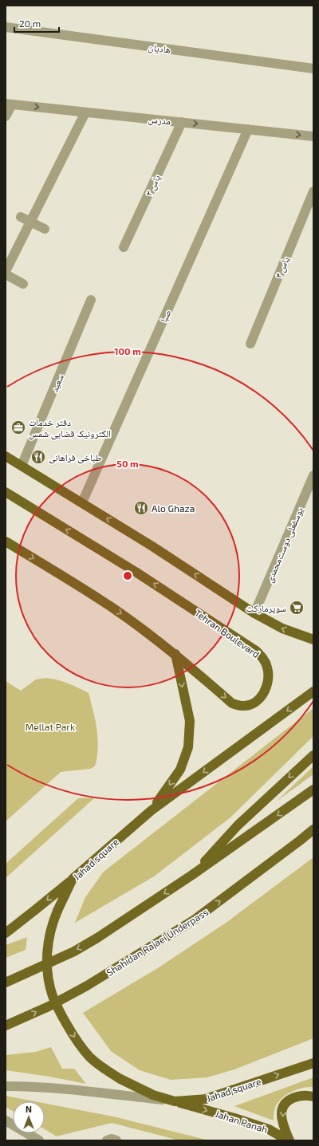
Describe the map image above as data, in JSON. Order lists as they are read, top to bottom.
{
  "streets": {
    "main road": [
      "Tehran Boulevard",
      "Jahad square",
      "Shahidan Rajaei Underpass",
      "Jahan Panah"
    ],
    "street": [
      "هادیان",
      "مدرس",
      "یاس ۳",
      "یاس ۴",
      "صبا",
      "سعید",
      "یوسفعلی دوست‌محمدی"
    ]
  },
  "crossings": [
    ["مدرس", "یاس ۳"],
    ["مدرس", "صبا"],
    ["Jahad square", "Jahan Panah"]
  ],
  "one_way": ["مدرس", "Jahan Panah"],
  "parks": ["Mellat Park"],
  "places": {
    "office": ["دفتر خدمات الکترونیک قضایی شمس"],
    "restaurant": ["طباخی فراهانی", "Alo Ghaza"],
    "supermarket": ["سوپرمارکت"]
  },
  "scale_bar": "20 m",
  "north": "top",
  "rings": ["100 m", "50 m"]
}
